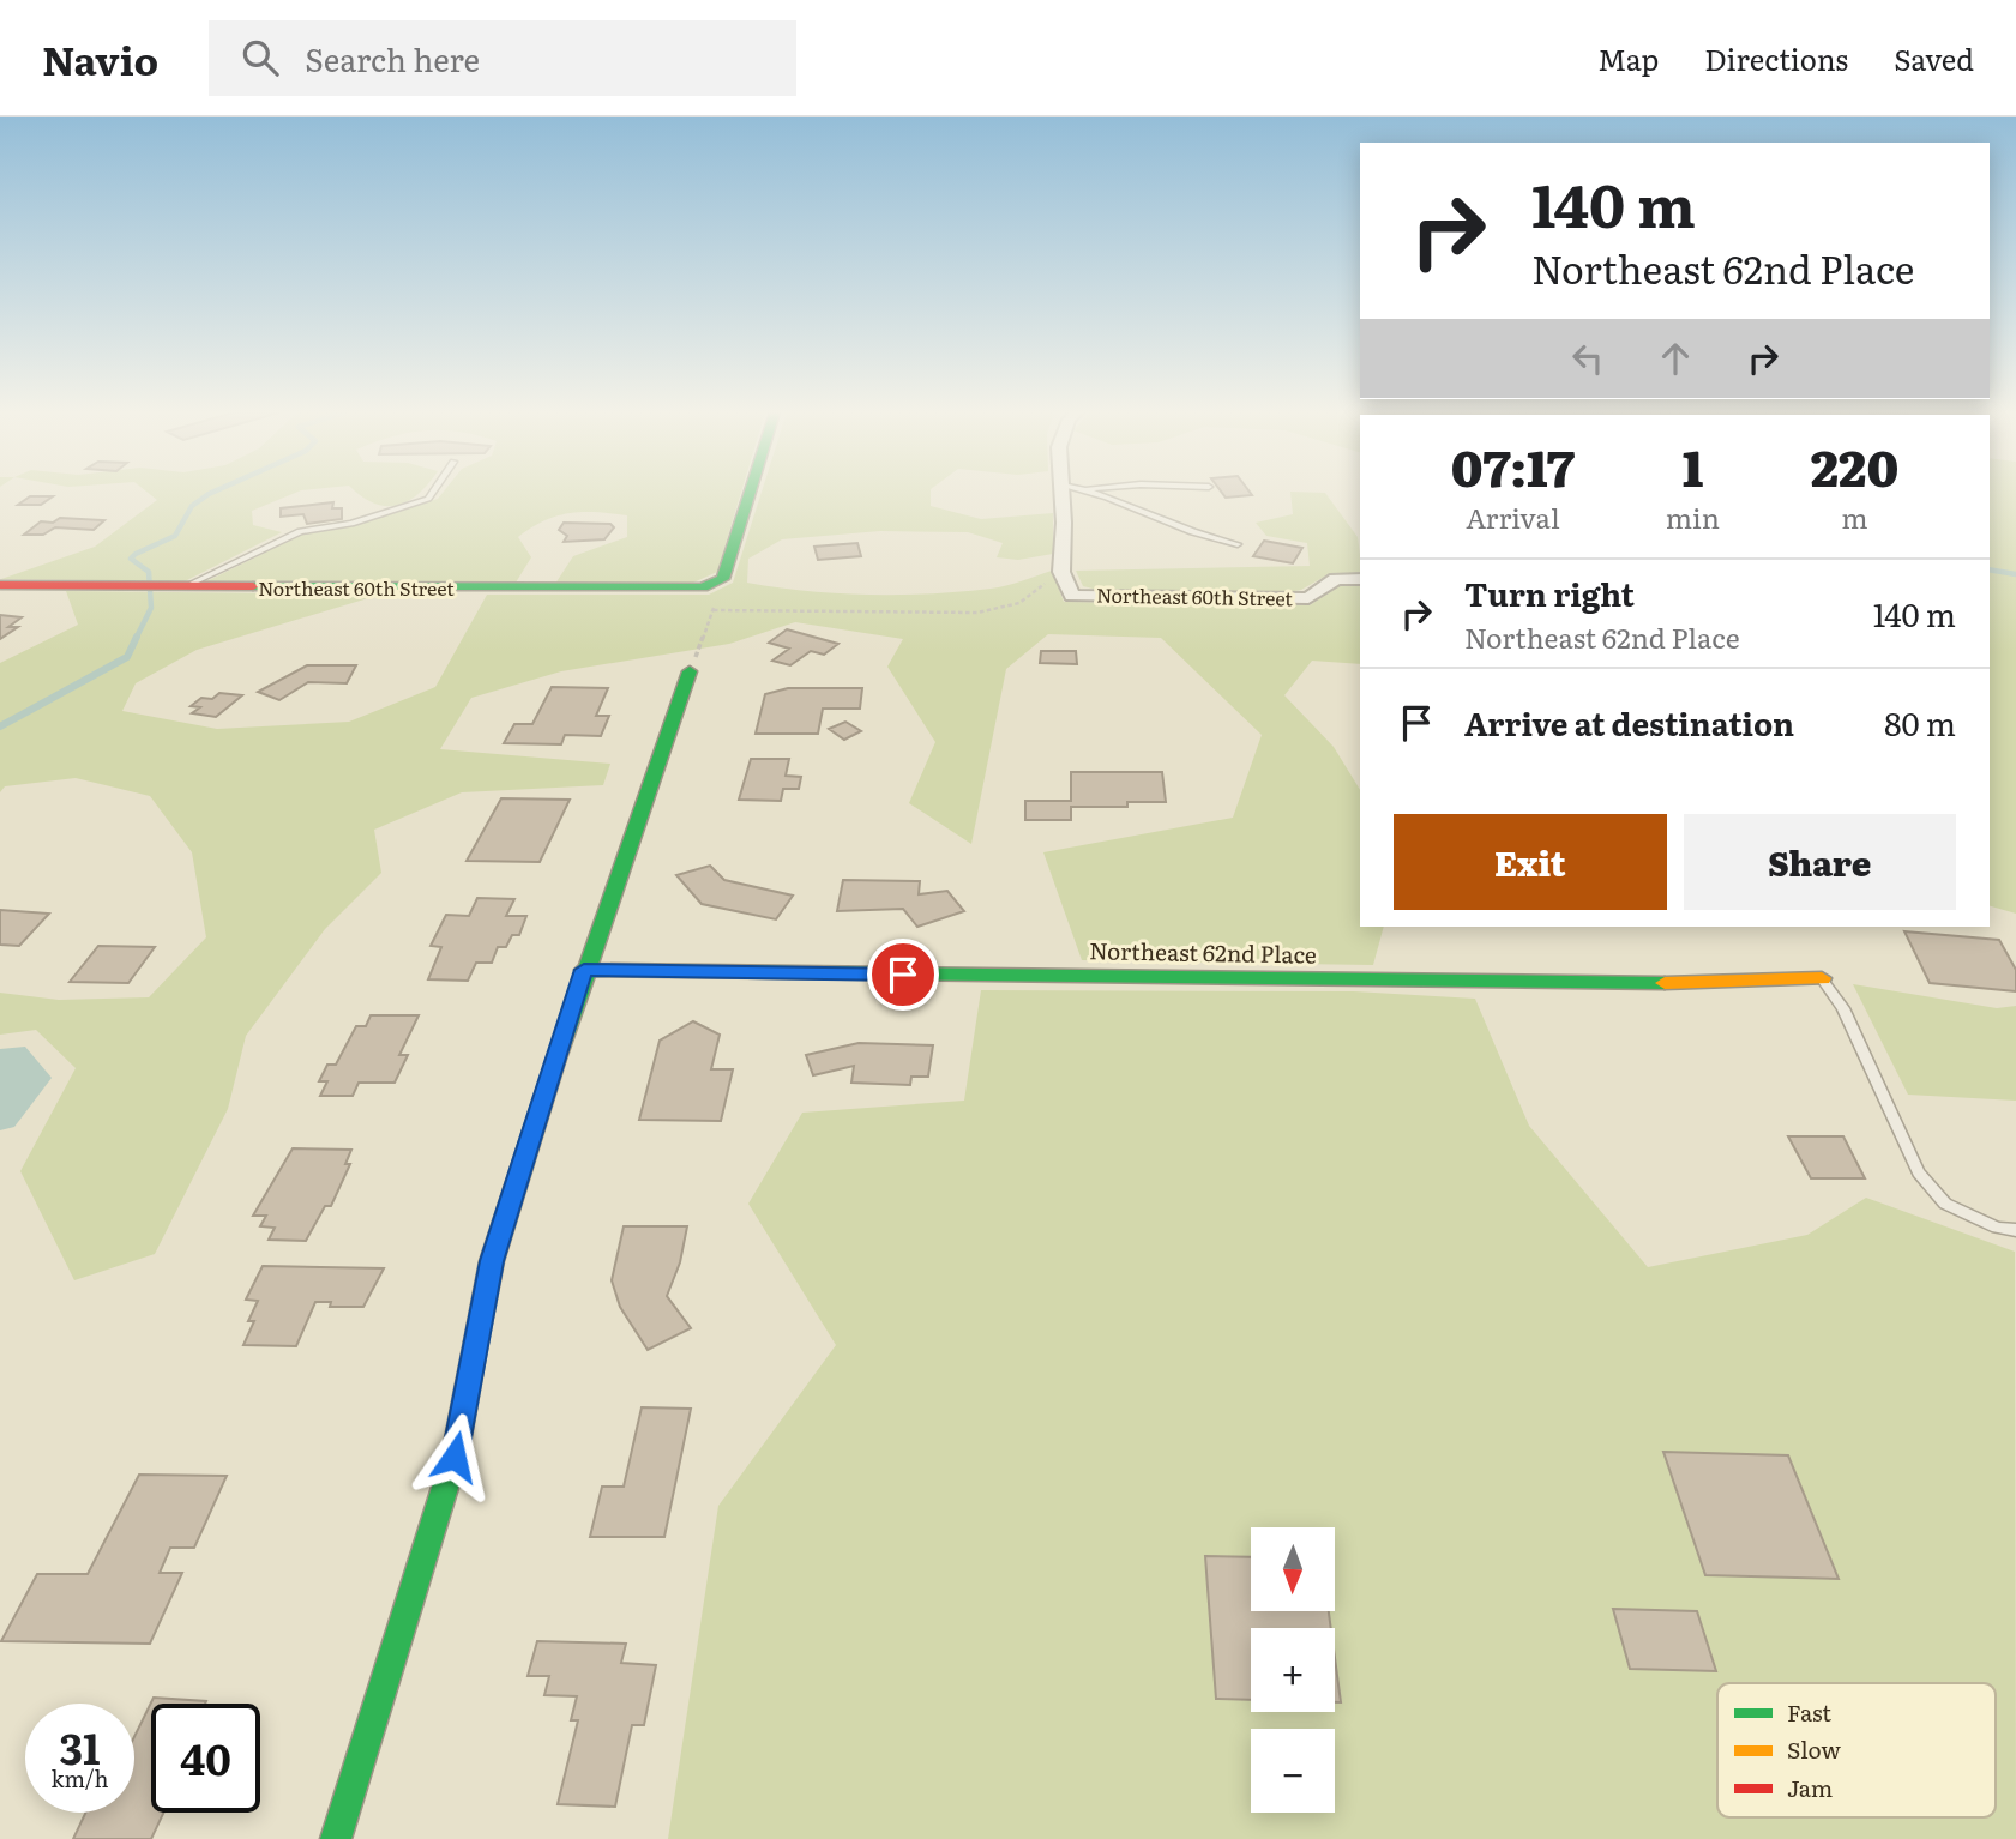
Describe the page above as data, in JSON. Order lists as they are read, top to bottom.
{
  "streets": {
    "street": ["Northeast 60th Street", "Northeast 62nd Place"]
  },
  "legend": ["Fast", "Slow", "Jam"],
  "north": "bottom",
  "page": {
    "header": "Navio",
    "search": "Search here",
    "nav": ["Map", "Directions", "Saved"],
    "turn": ["140 m", "Northeast 62nd Place"],
    "eta": [
      "07:17",
      "Arrival",
      "1",
      "min",
      "220",
      "m"
    ],
    "list": [
      {
        "name": "Turn right",
        "note": "Northeast 62nd Place",
        "value": "140 m"
      },
      {
        "name": "Arrive at destination",
        "value": "80 m"
      }
    ],
    "buttons": ["Exit", "Share"],
    "map_buttons": ["+", "−"],
    "speed": "31 km/h",
    "limit": "40"
  }
}
